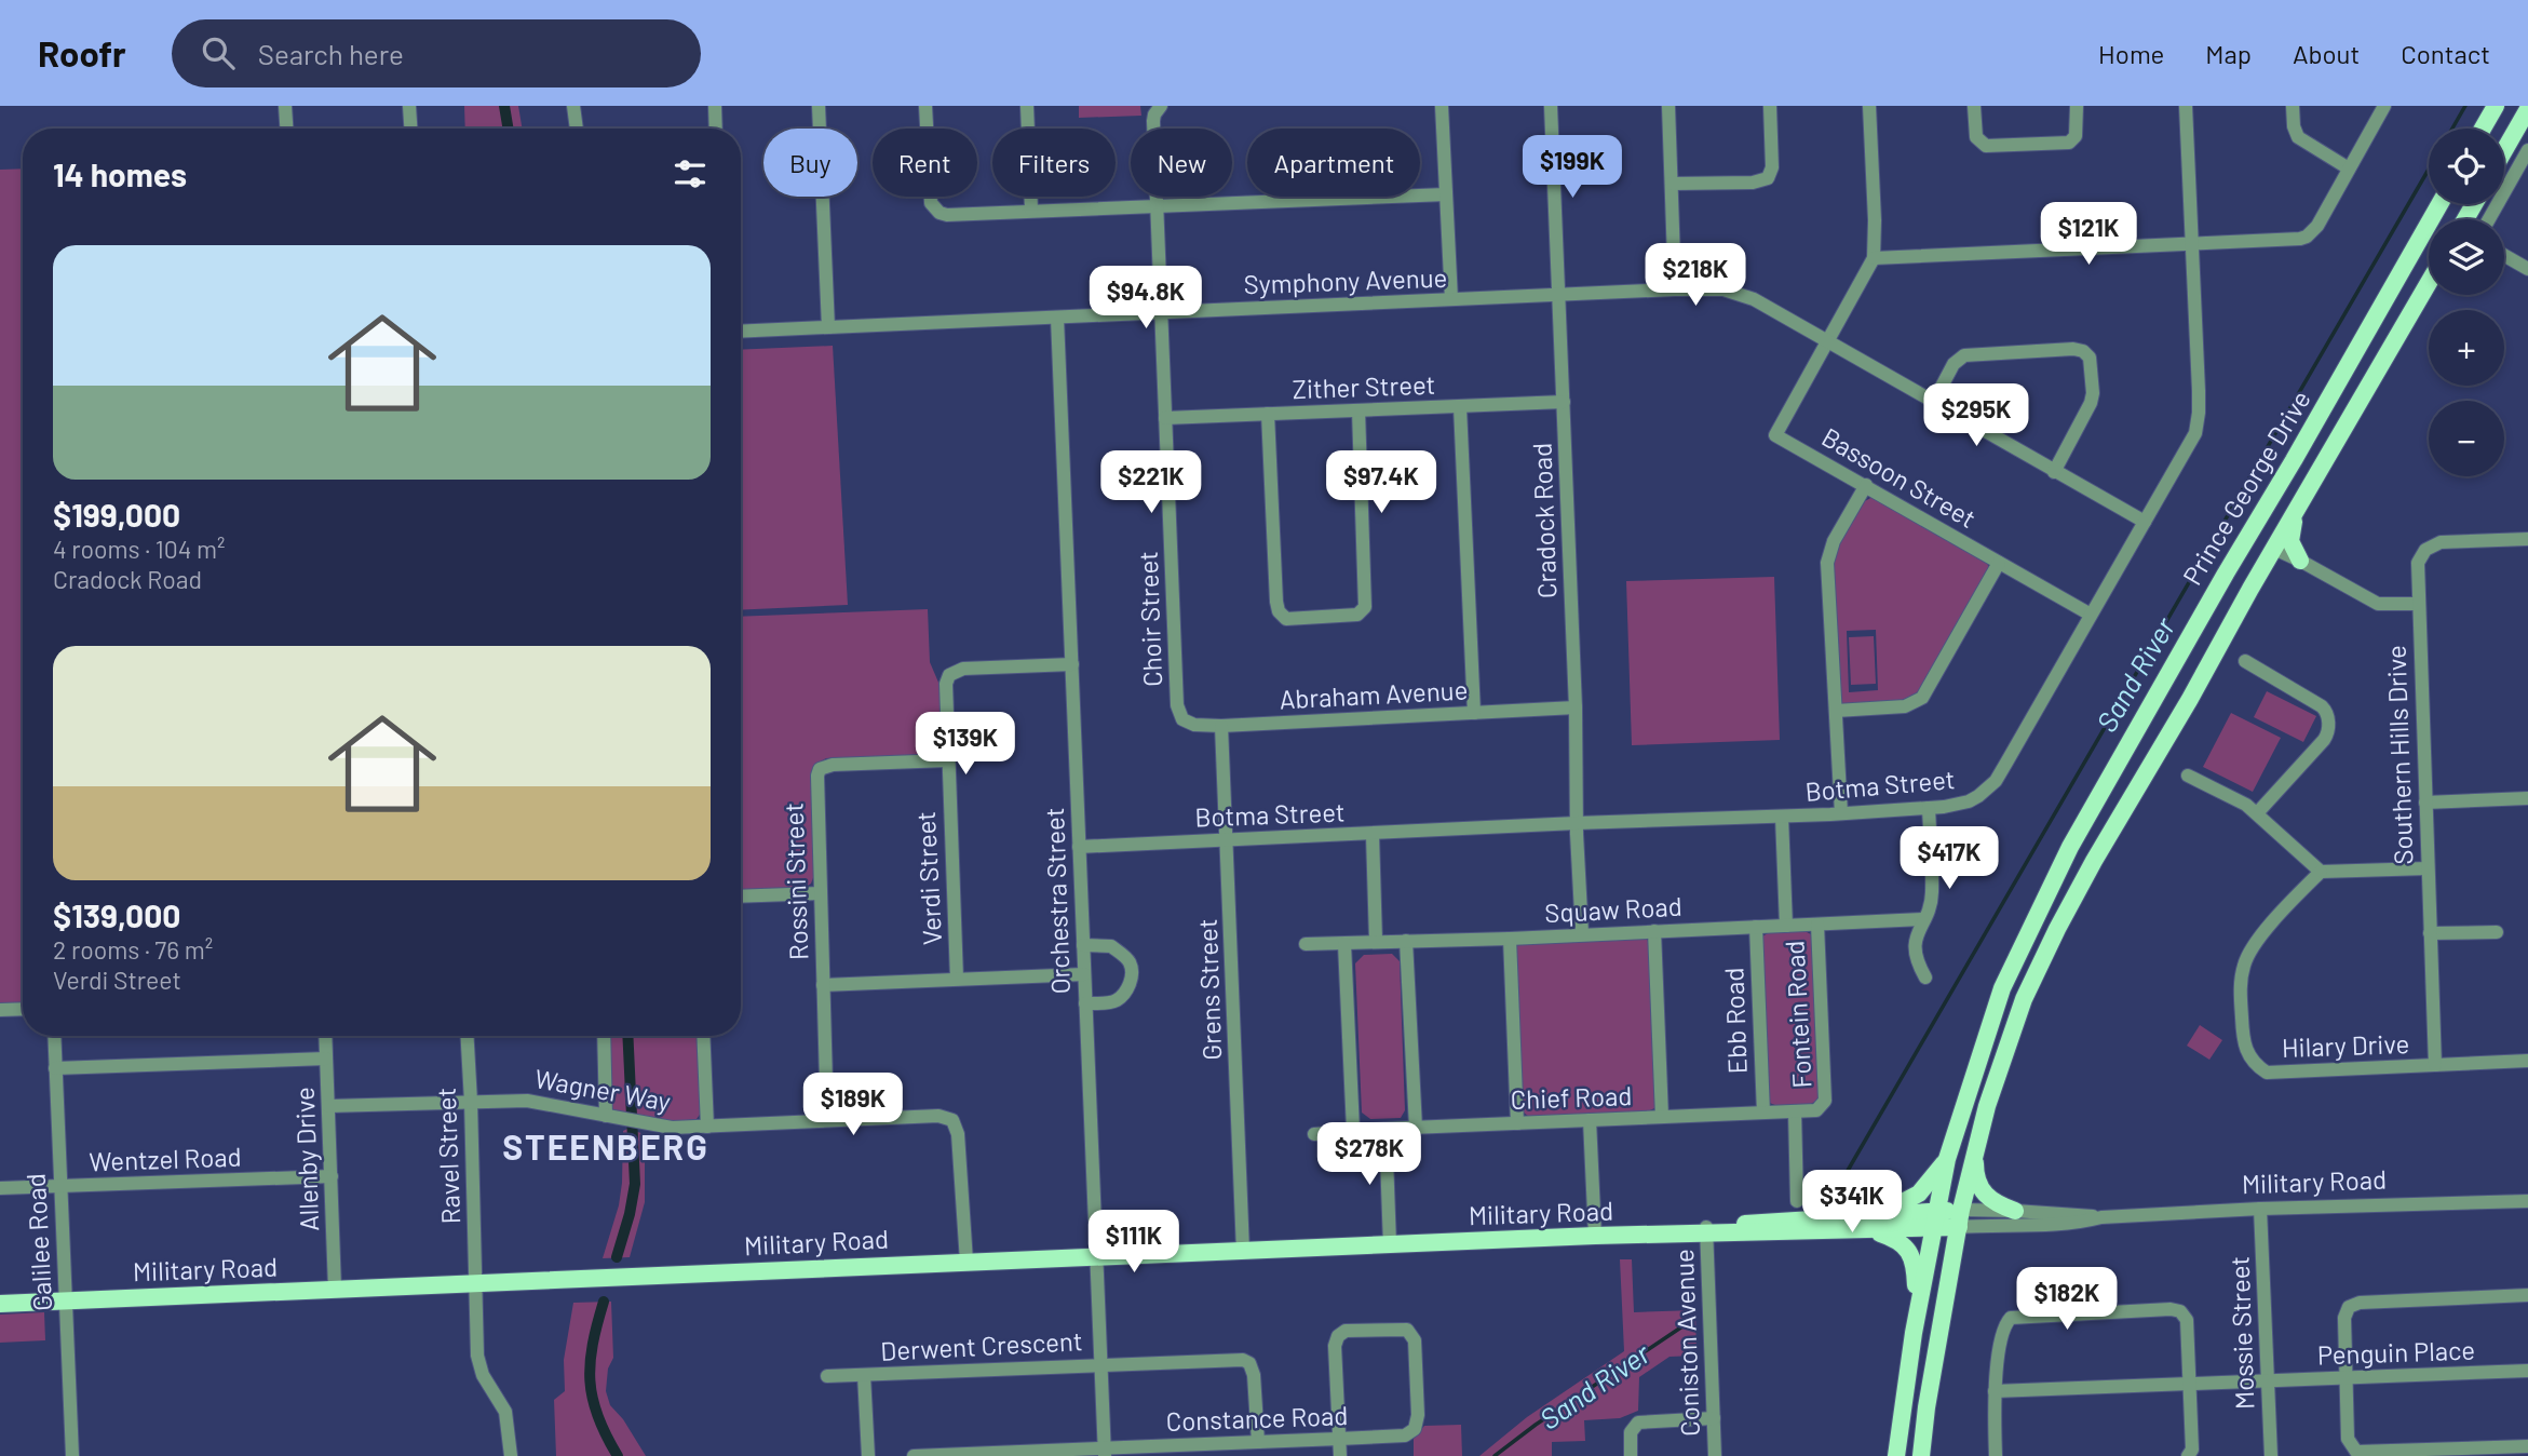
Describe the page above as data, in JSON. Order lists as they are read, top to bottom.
{
  "streets": {
    "main road": ["Prince George Drive", "Military Road"],
    "street": [
      "Symphony Avenue",
      "Zither Street",
      "Bassoon Street",
      "Cradock Road",
      "Choir Street",
      "Abraham Avenue",
      "Southern Hills Drive",
      "Botma Street",
      "Verdi Street",
      "Rossini Street",
      "Orchestra Street",
      "Squaw Road",
      "Grens Street",
      "Fontein Road",
      "Ebb Road",
      "Hilary Drive",
      "Wagner Way",
      "Chief Road",
      "Ravel Street",
      "Allenby Drive",
      "Wentzel Road",
      "Galilee Road",
      "Mossie Street",
      "Coniston Avenue",
      "Derwent Crescent",
      "Penguin Place",
      "Constance Road"
    ]
  },
  "crossings": [
    ["Symphony Avenue", "Bassoon Street"],
    ["Symphony Avenue", "Cradock Road"],
    ["Symphony Avenue", "Choir Street"],
    ["Symphony Avenue", "Botma Street"],
    ["Symphony Avenue", "Orchestra Street"],
    ["Zither Street", "Cradock Road"],
    ["Zither Street", "Choir Street"],
    ["Bassoon Street", "Botma Street"],
    ["Prince George Drive", "Military Road"],
    ["Cradock Road", "Abraham Avenue"],
    ["Cradock Road", "Botma Street"],
    ["Cradock Road", "Squaw Road"],
    ["Choir Street", "Abraham Avenue"],
    ["Abraham Avenue", "Grens Street"],
    ["Southern Hills Drive", "Hilary Drive"],
    ["Botma Street", "Orchestra Street"],
    ["Botma Street", "Grens Street"],
    ["Verdi Street", "Rossini Street"],
    ["Verdi Street", "Orchestra Street"],
    ["Rossini Street", "Wagner Way"],
    ["Orchestra Street", "Military Road"],
    ["Squaw Road", "Fontein Road"],
    ["Squaw Road", "Ebb Road"],
    ["Grens Street", "Military Road"],
    ["Fontein Road", "Chief Road"],
    ["Ebb Road", "Chief Road"],
    ["Wagner Way", "Ravel Street"],
    ["Wagner Way", "Allenby Drive"],
    ["Wagner Way", "Military Road"],
    ["Ravel Street", "Military Road"],
    ["Allenby Drive", "Wentzel Road"],
    ["Allenby Drive", "Military Road"],
    ["Wentzel Road", "Galilee Road"],
    ["Military Road", "Galilee Road"],
    ["Military Road", "Mossie Street"],
    ["Military Road", "Coniston Avenue"],
    ["Mossie Street", "Penguin Place"],
    ["Derwent Crescent", "Constance Road"]
  ],
  "districts": ["STEENBERG"],
  "water": ["Sand River"],
  "page": {
    "header": "Roofr",
    "search": "Search here",
    "nav": [
      "Home",
      "Map",
      "About",
      "Contact"
    ],
    "map_buttons": ["+", "−"],
    "chip": [
      "Buy",
      "Rent",
      "Filters",
      "New",
      "Apartment"
    ],
    "heading": "14 homes",
    "price": [
      "$199K",
      "$121K",
      "$218K",
      "$94.8K",
      "$295K",
      "$221K",
      "$97.4K",
      "$139K",
      "$417K",
      "$189K",
      "$278K",
      "$341K",
      "$111K",
      "$182K"
    ],
    "list": [
      {
        "name": "$199,000",
        "note": "4 rooms · 104 m² · Cradock Road"
      },
      {
        "name": "$139,000",
        "note": "2 rooms · 76 m² · Verdi Street"
      }
    ]
  }
}
